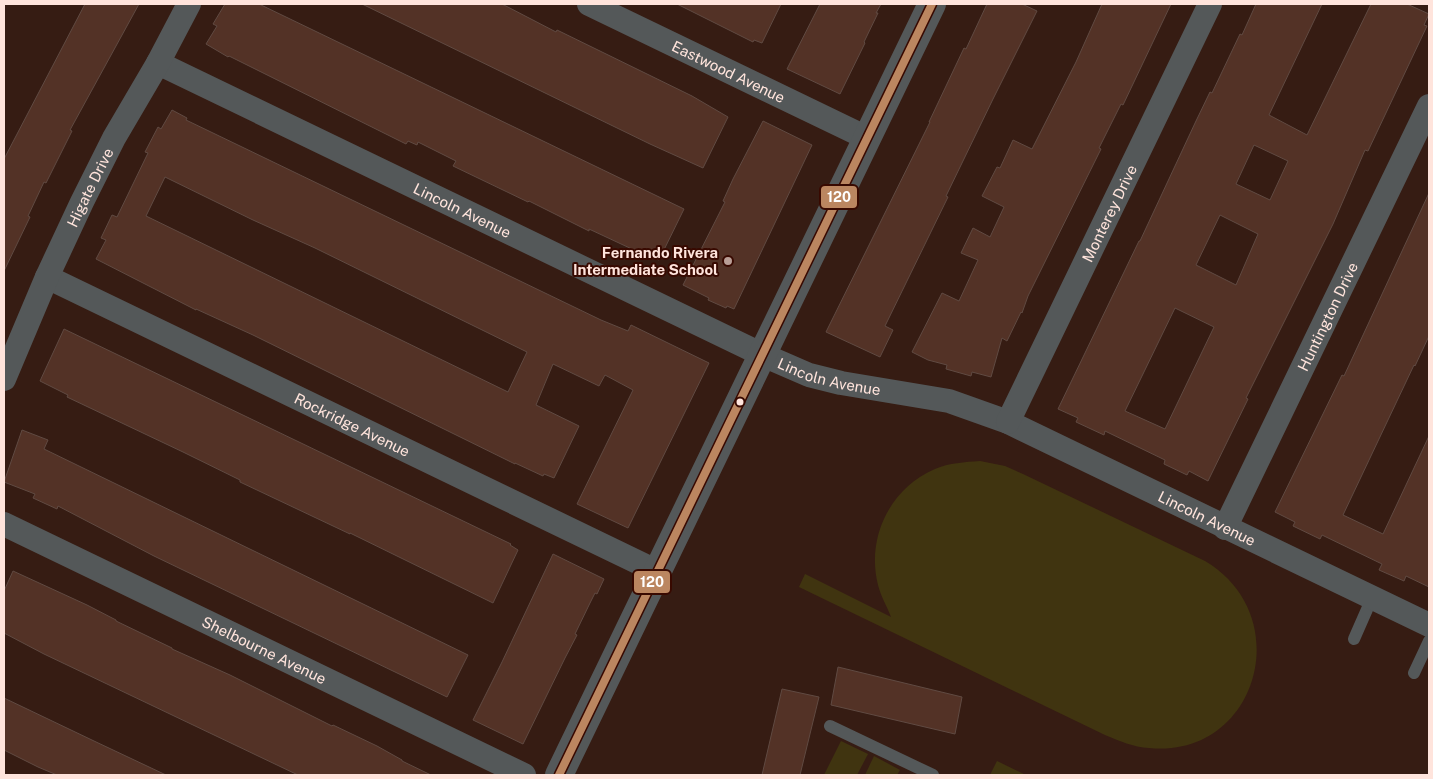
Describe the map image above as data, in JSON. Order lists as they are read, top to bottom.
{
  "streets": {
    "street": [
      "Eastwood Avenue",
      "Higate Drive",
      "Lincoln Avenue",
      "Monterey Drive",
      "Huntington Drive",
      "Rockridge Avenue",
      "Shelbourne Avenue"
    ]
  },
  "crossings": [
    ["Higate Drive", "Lincoln Avenue"],
    ["Higate Drive", "Rockridge Avenue"],
    ["Lincoln Avenue", "Monterey Drive"],
    ["Lincoln Avenue", "Huntington Drive"]
  ],
  "places": ["Fernando Rivera Intermediate School"],
  "lines": ["transit line 120"]
}
